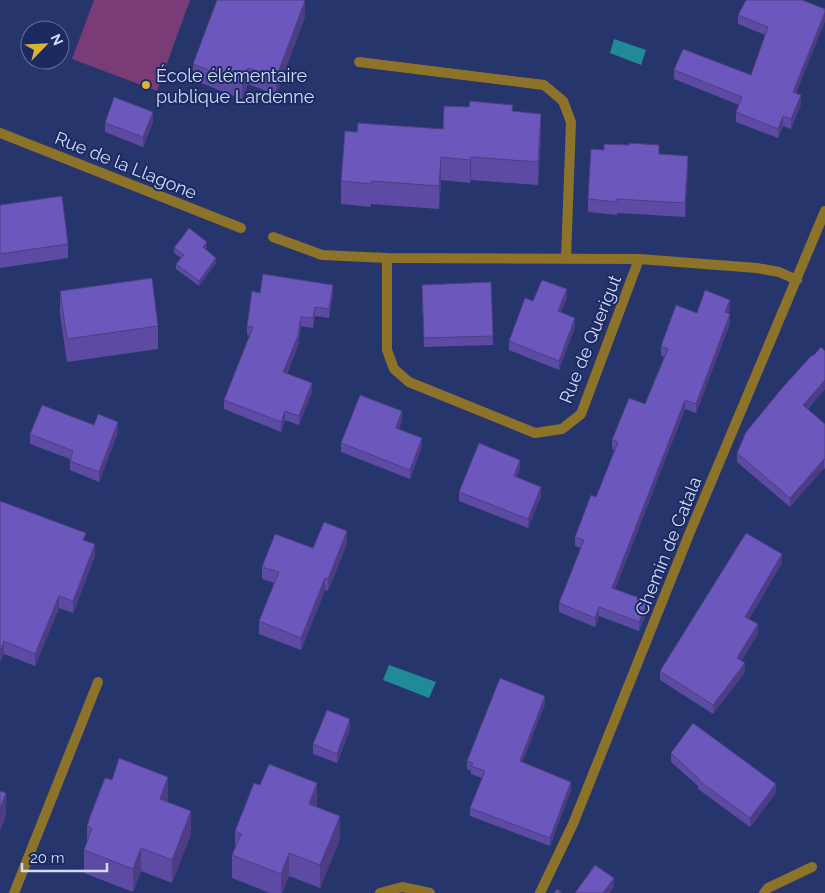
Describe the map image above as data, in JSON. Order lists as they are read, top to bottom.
{
  "streets": {
    "street": ["Rue de la Llagone", "Rue de Querigut", "Chemin de Catala"]
  },
  "crossings": [
    ["Rue de Querigut", "Chemin de Catala"]
  ],
  "places": ["École élémentaire publique Lardenne"],
  "scale_bar": "20 m",
  "north": "top right"
}
